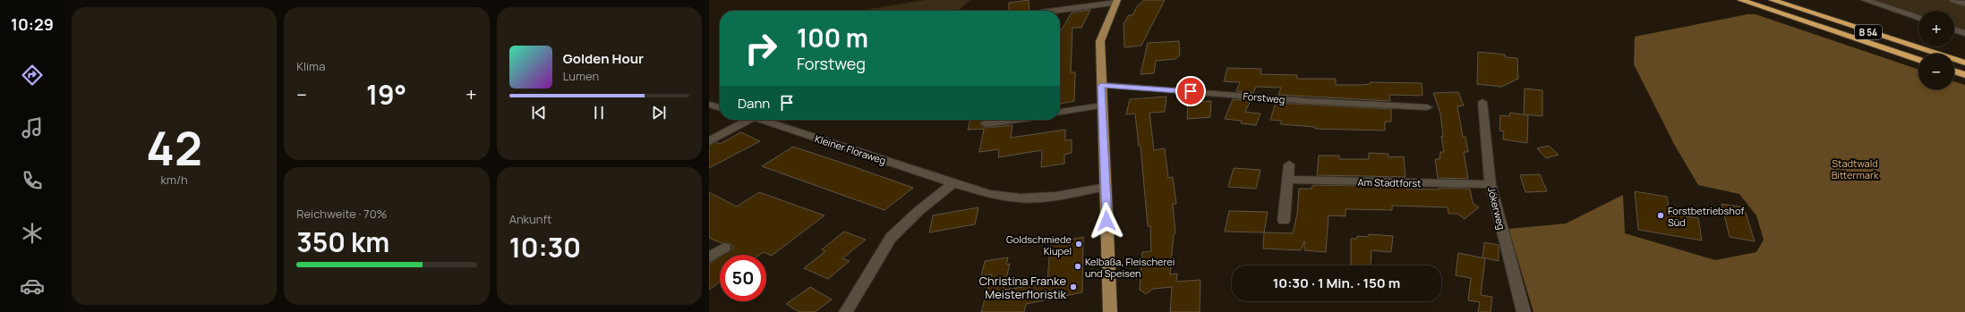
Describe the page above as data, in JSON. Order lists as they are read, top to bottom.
{
  "streets": {
    "highway": ["B 54"],
    "street": [
      "Forstweg",
      "Kleiner Floraweg",
      "Am Stadtforst",
      "Jökerweg"
    ]
  },
  "crossings": [
    ["Am Stadtforst", "Jökerweg"]
  ],
  "parks": ["Stadtwald Bittermark"],
  "places": [
    "Forstbetriebshof Süd",
    "Goldschmiede Kiupel",
    "Kelbaßa, Fleischerei und Speisen",
    "Christina Franke Meisterfloristik"
  ],
  "page": {
    "tabs": "10:29",
    "tile": [
      ["42", "km/h"],
      "Klima",
      ["Reichweite · 70%", "350 km"],
      ["Ankunft", "10:30"]
    ],
    "map_buttons": ["+", "−"],
    "turn": ["100 m", "Forstweg"],
    "song": ["Golden Hour", "Lumen"],
    "heat": ["−", "19°", "+"],
    "then": "Dann",
    "limit": "50",
    "trip": "10:30 · 1 Min. · 150 m"
  }
}
